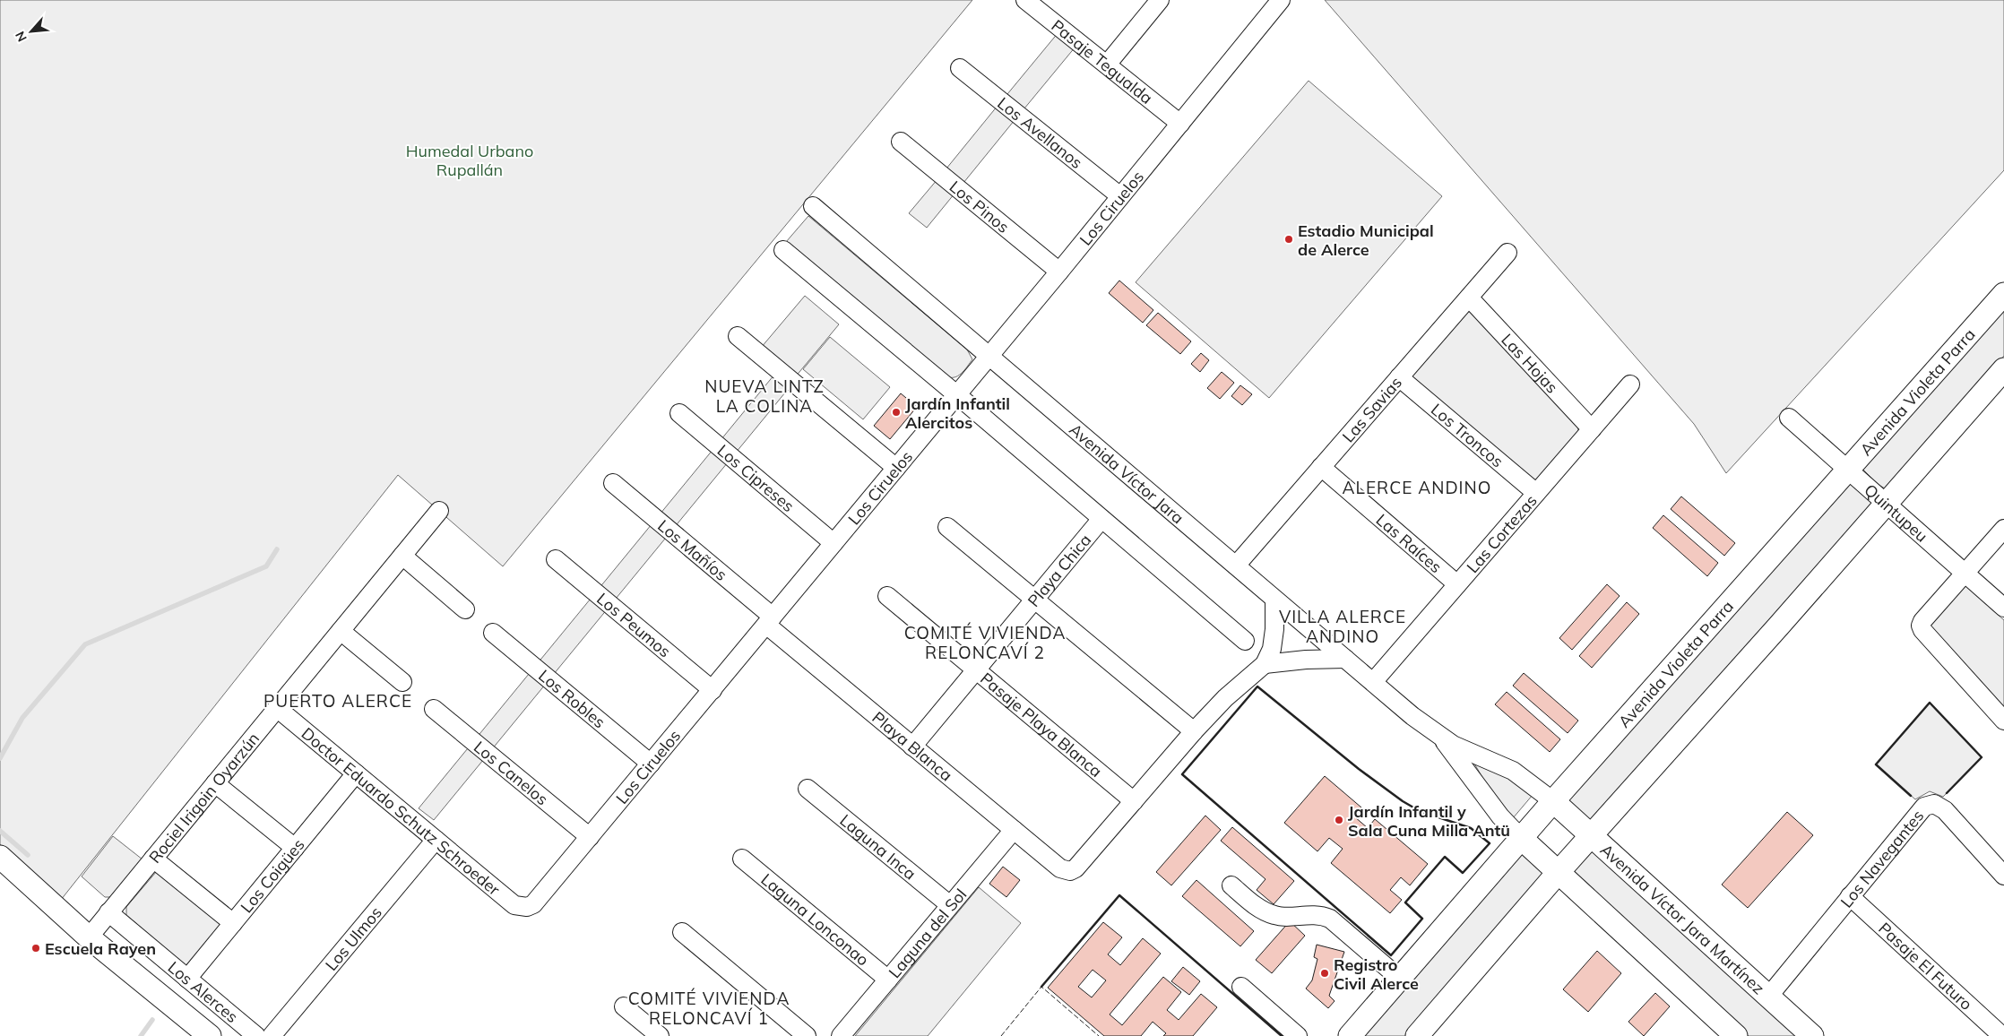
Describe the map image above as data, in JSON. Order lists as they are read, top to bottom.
{
  "streets": {
    "main road": ["Avenida Violeta Parra", "Avenida Víctor Jara Martínez"],
    "street": [
      "Pasaje Tegualda",
      "Los Avellanos",
      "Los Pinos",
      "Los Ciruelos",
      "Las Hojas",
      "Las Savias",
      "Los Troncos",
      "Avenida Víctor Jara",
      "Los Cipreses",
      "Quintupeu",
      "Las Cortezas",
      "Las Raíces",
      "Los Mañíos",
      "Playa Chica",
      "Los Peumos",
      "Los Robles",
      "Pasaje Playa Blanca",
      "Playa Blanca",
      "Los Canelos",
      "Rociel Irigoin Oyarzún",
      "Doctor Eduardo Schutz Schroeder",
      "Laguna Inca",
      "Los Navegantes",
      "Los Coigües",
      "Laguna Lonconao",
      "Laguna del Sol",
      "Los Ulmos",
      "Pasaje El Futuro",
      "Los Alerces"
    ]
  },
  "crossings": [
    ["Pasaje Tegualda", "Los Ciruelos"],
    ["Los Avellanos", "Los Ciruelos"],
    ["Los Pinos", "Los Ciruelos"],
    ["Los Ciruelos", "Avenida Víctor Jara"],
    ["Los Ciruelos", "Los Cipreses"],
    ["Los Ciruelos", "Los Mañíos"],
    ["Los Ciruelos", "Los Peumos"],
    ["Los Ciruelos", "Los Robles"],
    ["Los Ciruelos", "Playa Blanca"],
    ["Los Ciruelos", "Los Canelos"],
    ["Los Ciruelos", "Doctor Eduardo Schutz Schroeder"],
    ["Las Hojas", "Las Savias"],
    ["Las Hojas", "Las Cortezas"],
    ["Avenida Violeta Parra", "Avenida Víctor Jara"],
    ["Avenida Violeta Parra", "Quintupeu"],
    ["Avenida Violeta Parra", "Avenida Víctor Jara Martínez"],
    ["Las Savias", "Los Troncos"],
    ["Las Savias", "Avenida Víctor Jara"],
    ["Las Savias", "Las Raíces"],
    ["Los Troncos", "Las Cortezas"],
    ["Avenida Víctor Jara", "Las Cortezas"],
    ["Avenida Víctor Jara", "Avenida Víctor Jara Martínez"],
    ["Las Cortezas", "Las Raíces"],
    ["Los Mañíos", "Playa Blanca"],
    ["Playa Chica", "Pasaje Playa Blanca"],
    ["Playa Chica", "Playa Blanca"],
    ["Pasaje Playa Blanca", "Playa Blanca"],
    ["Playa Blanca", "Laguna del Sol"],
    ["Rociel Irigoin Oyarzún", "Doctor Eduardo Schutz Schroeder"],
    ["Rociel Irigoin Oyarzún", "Los Alerces"],
    ["Doctor Eduardo Schutz Schroeder", "Los Coigües"],
    ["Doctor Eduardo Schutz Schroeder", "Los Ulmos"],
    ["Laguna Inca", "Laguna del Sol"],
    ["Los Navegantes", "Avenida Víctor Jara Martínez"],
    ["Los Navegantes", "Pasaje El Futuro"],
    ["Los Coigües", "Los Alerces"],
    ["Laguna Lonconao", "Laguna del Sol"]
  ],
  "districts": [
    "NUEVA LINTZ LA COLINA",
    "ALERCE ANDINO",
    "VILLA ALERCE ANDINO",
    "COMITÉ VIVIENDA RELONCAVÍ 2",
    "PUERTO ALERCE",
    "COMITÉ VIVIENDA RELONCAVÍ 1"
  ],
  "parks": ["Humedal Urbano Rupallán"],
  "places": [
    "Estadio Municipal de Alerce",
    "Jardín Infantil Alercitos",
    "Jardín Infantil y Sala Cuna Milla Antü",
    "Escuela Rayen",
    "Registro Civil Alerce"
  ],
  "north": "bottom left"
}
